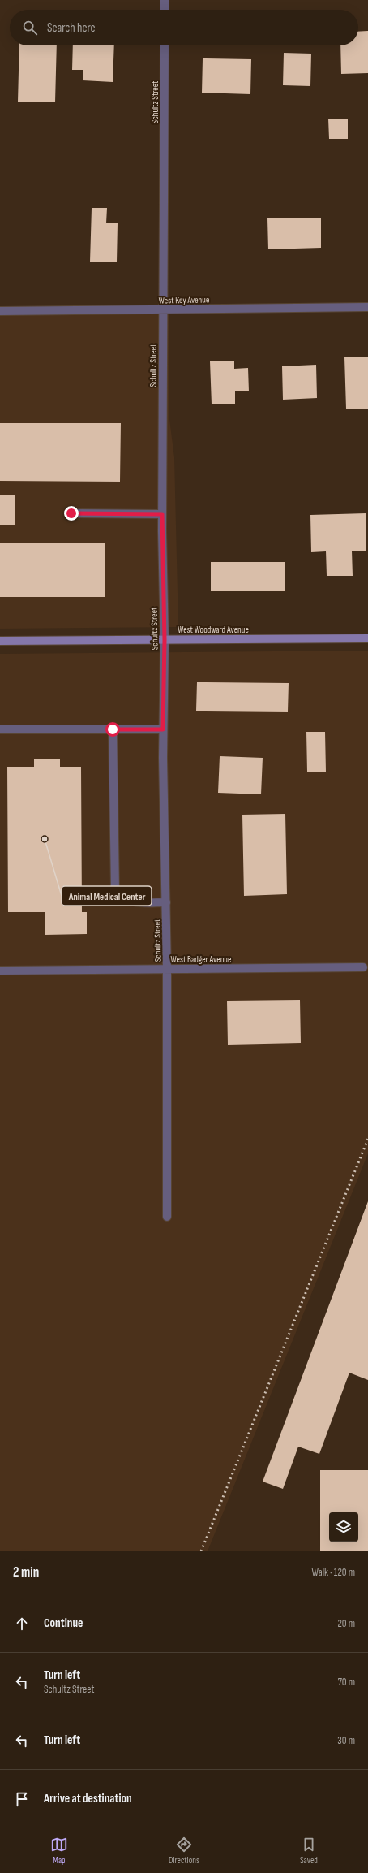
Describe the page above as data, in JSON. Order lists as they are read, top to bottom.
{
  "streets": {
    "street": [
      "Schultz Street",
      "West Key Avenue",
      "West Woodward Avenue",
      "West Badger Avenue"
    ]
  },
  "crossings": [
    ["Schultz Street", "West Key Avenue"],
    ["Schultz Street", "West Woodward Avenue"],
    ["Schultz Street", "West Badger Avenue"]
  ],
  "places": ["Animal Medical Center"],
  "page": {
    "search": "Search here",
    "heading": ["2 min", "Walk · 120 m"],
    "list": [
      ["Continue", "20 m"],
      ["Turn left", "Schultz Street", "70 m"],
      ["Turn left", "30 m"],
      "Arrive at destination"
    ],
    "nav": ["Map", "Directions", "Saved"]
  }
}
